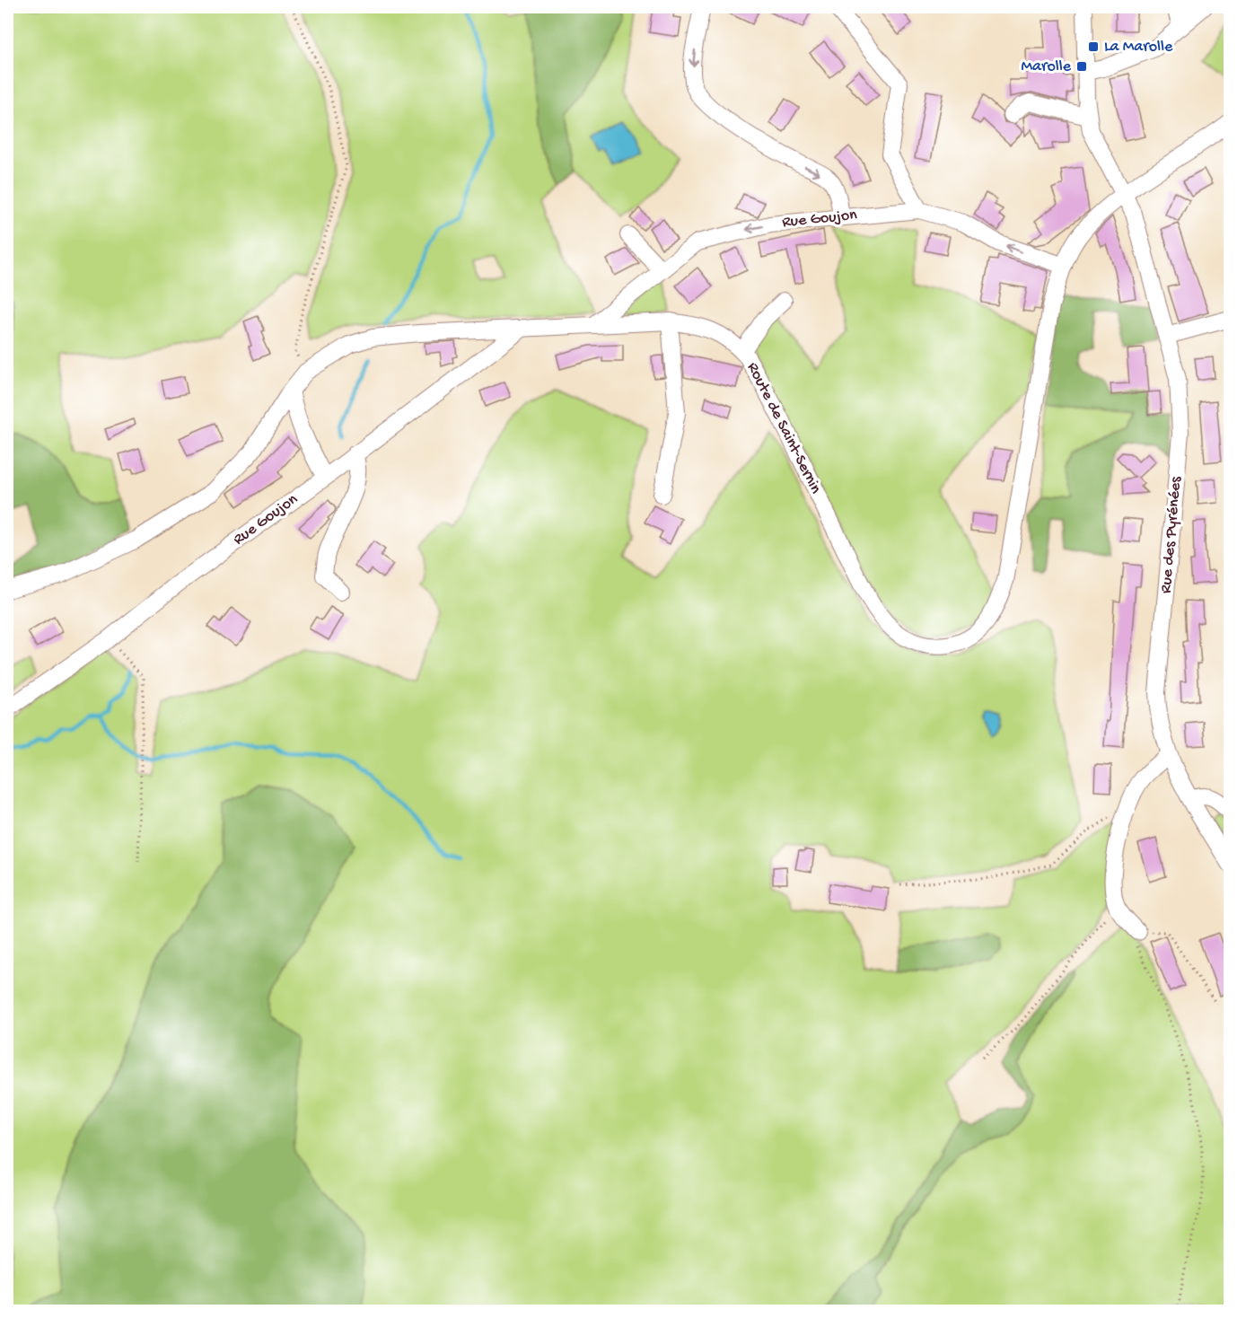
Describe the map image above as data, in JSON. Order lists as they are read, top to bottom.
{
  "streets": {
    "street": ["Rue Goujon", "Route de Saint-Sernin", "Rue des Pyrénées"]
  },
  "crossings": [
    ["Rue Goujon", "Route de Saint-Sernin"],
    ["Route de Saint-Sernin", "Rue des Pyrénées"]
  ],
  "places": {
    "transit": ["La Marolle", "Marolle"]
  }
}
